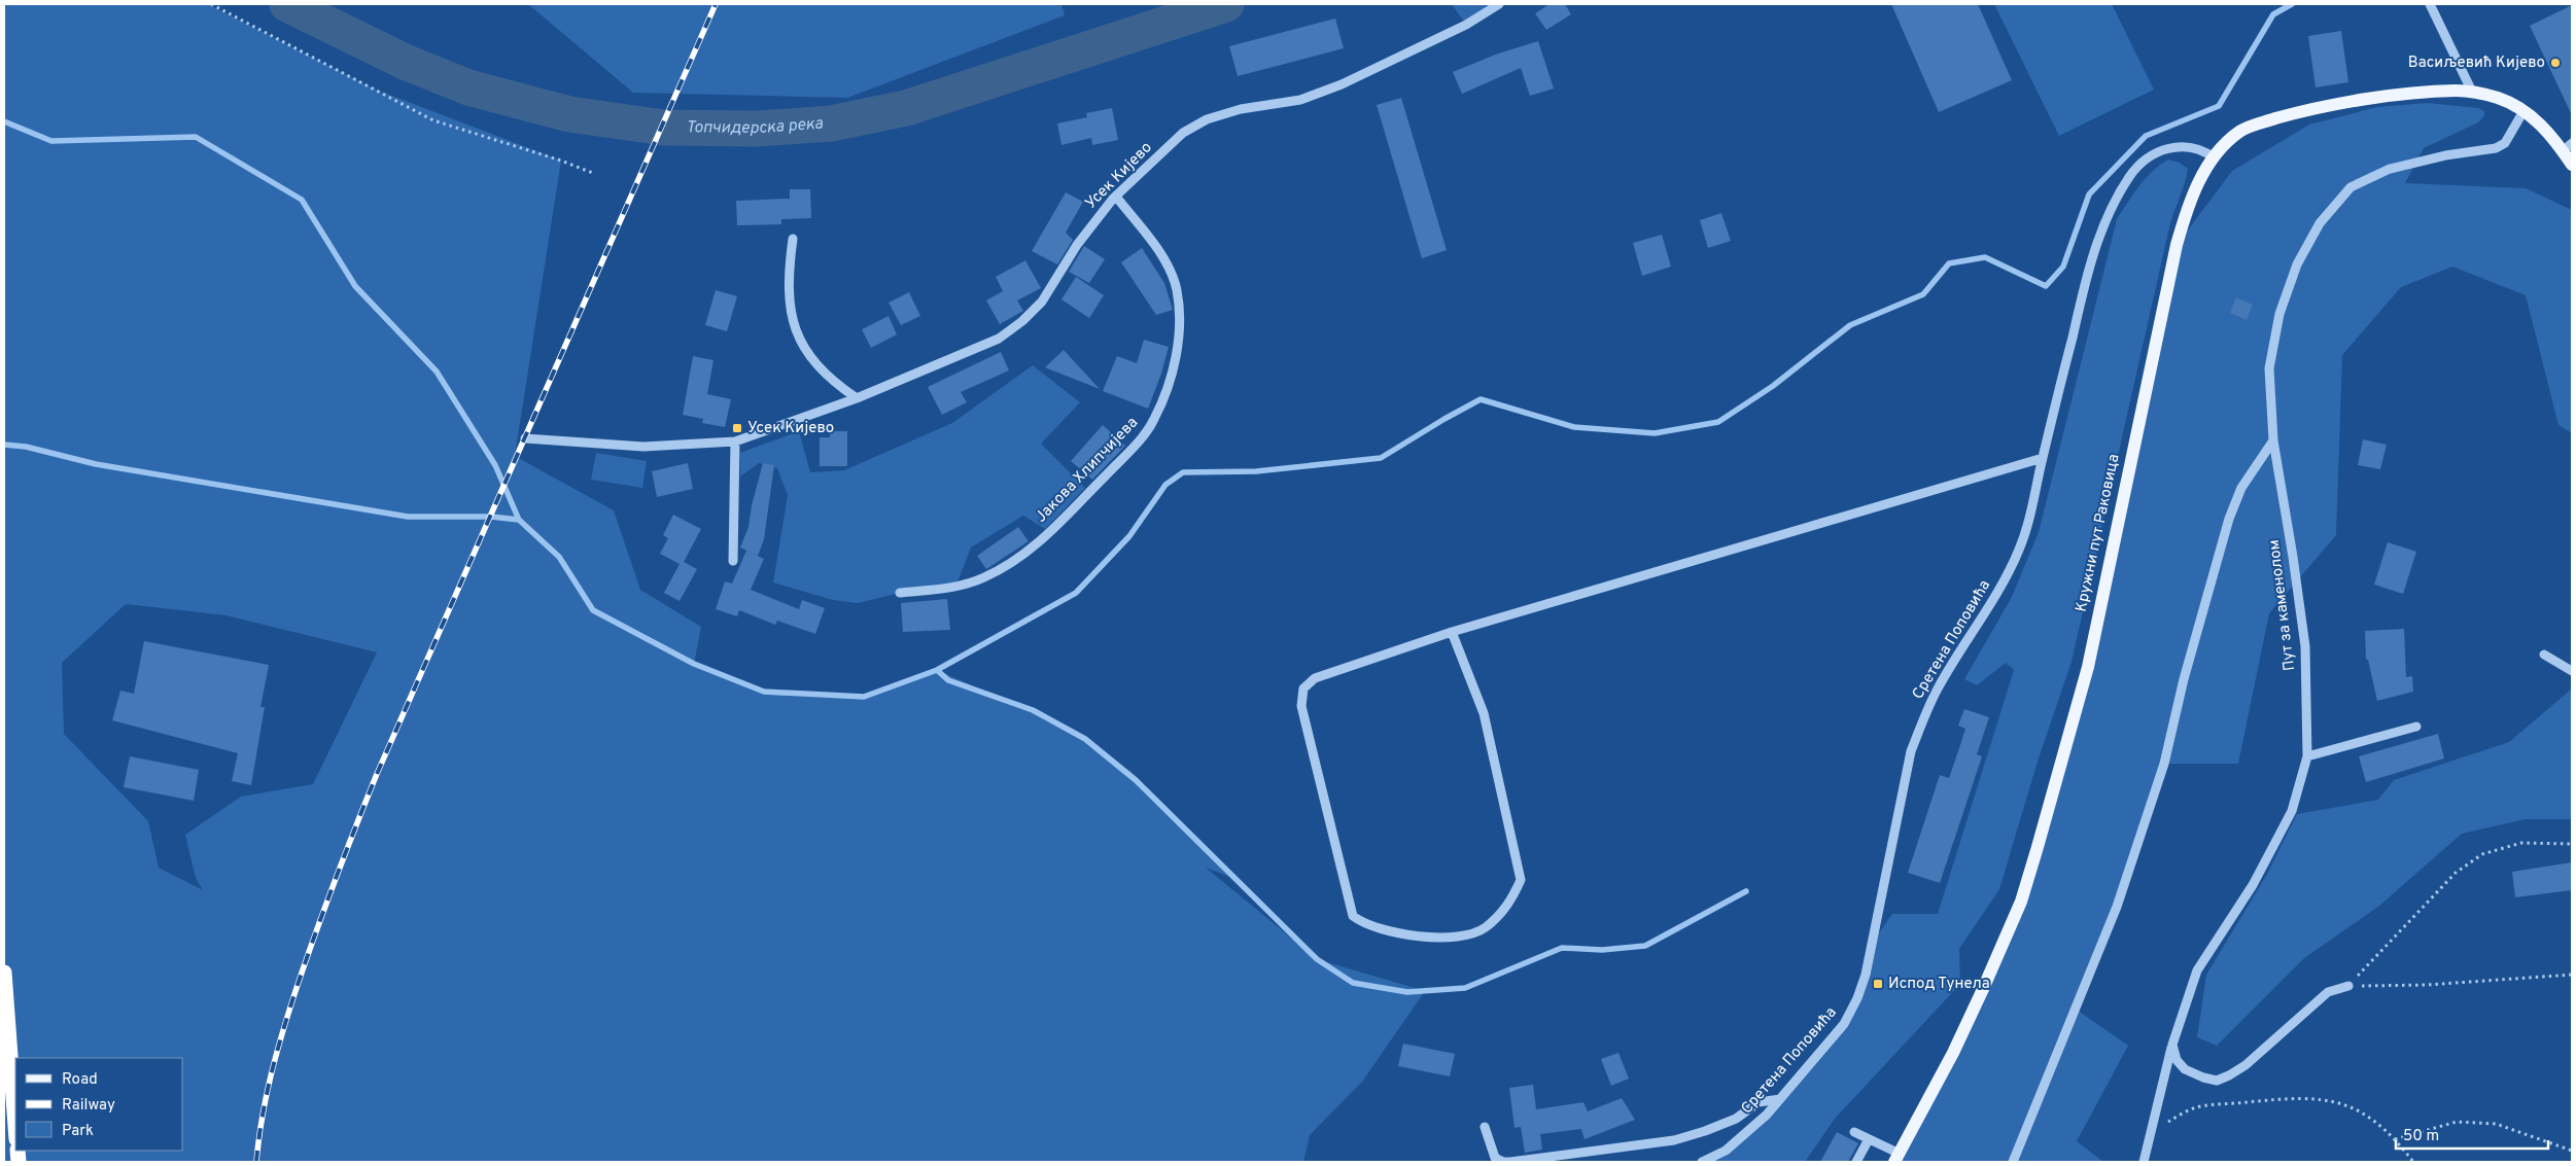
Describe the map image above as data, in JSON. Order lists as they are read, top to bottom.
{
  "streets": {
    "main road": ["Кружни пут Раковица"],
    "street": [
      "Усек Кијево",
      "Јакова Хлипчијева",
      "Пут за каменолом",
      "Сретена Поповића"
    ]
  },
  "crossings": [
    ["Усек Кијево", "Јакова Хлипчијева"],
    ["Кружни пут Раковица", "Пут за каменолом"],
    ["Кружни пут Раковица", "Сретена Поповића"]
  ],
  "water": ["Топчидерска река"],
  "places": {
    "other": ["Васиљевић Кијево"],
    "transit": ["Усек Кијево", "Испод Тунела"]
  },
  "legend": ["Road", "Railway", "Park"],
  "scale_bar": "50 m"
}
